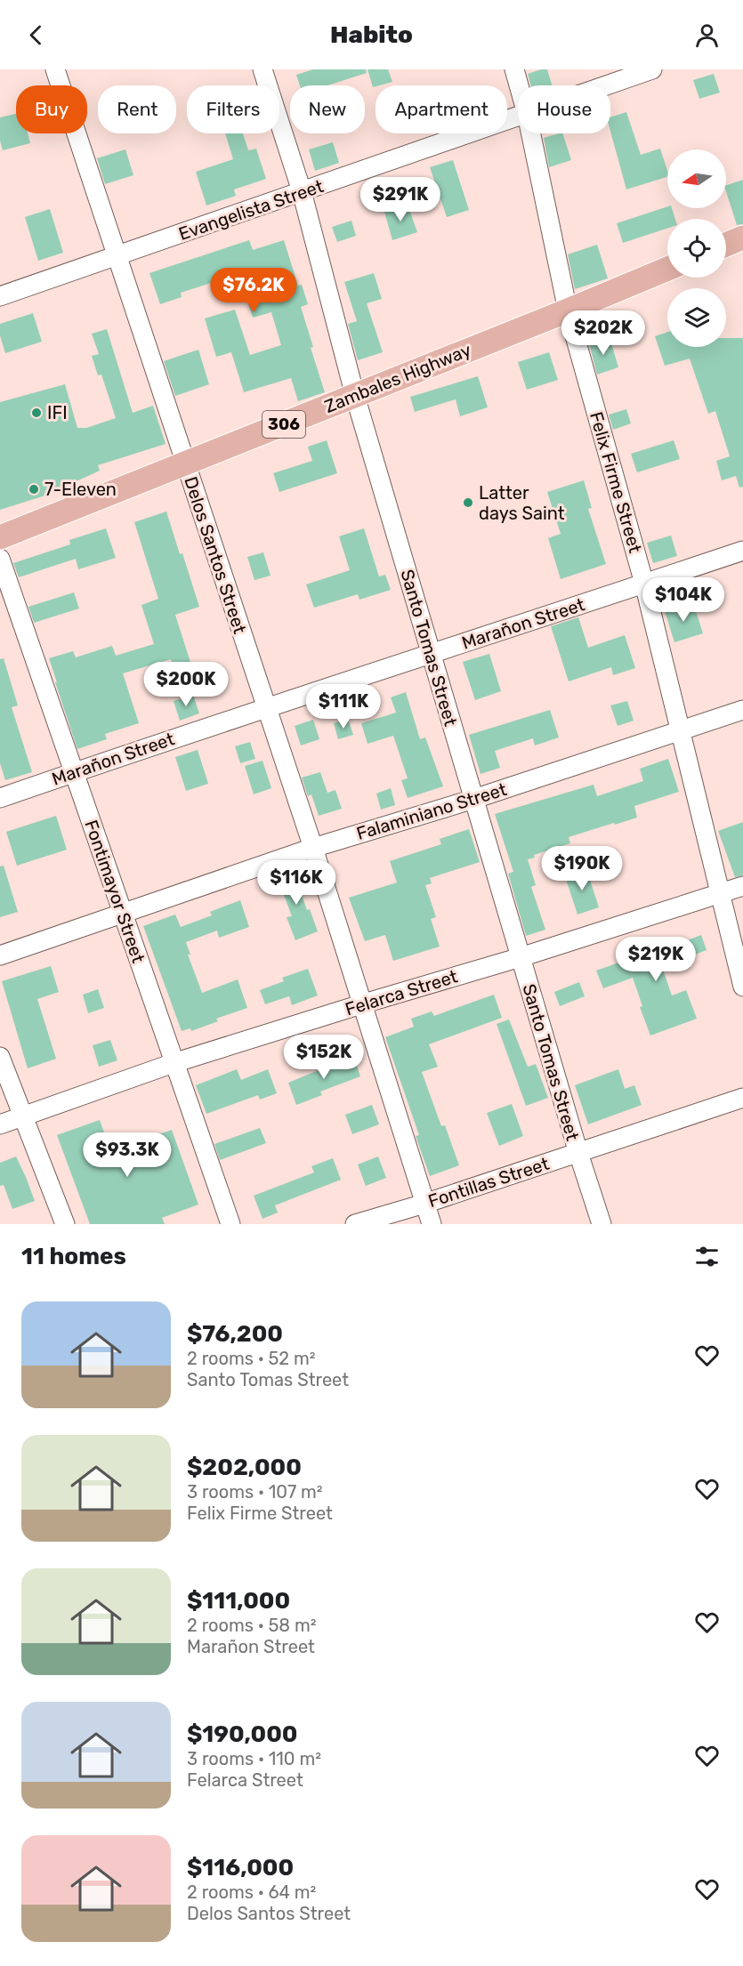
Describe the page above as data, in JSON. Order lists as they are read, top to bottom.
{
  "streets": {
    "main road": ["Zambales Highway", "306"],
    "street": [
      "Evangelista Street",
      "Felix Firme Street",
      "Delos Santos Street",
      "Marañon Street",
      "Santo Tomas Street",
      "Falaminiano Street",
      "Fontimayor Street",
      "Felarca Street",
      "Fontillas Street"
    ]
  },
  "crossings": [
    ["Evangelista Street", "Delos Santos Street"],
    ["Evangelista Street", "Santo Tomas Street"],
    ["Zambales Highway", "Felix Firme Street"],
    ["Zambales Highway", "Delos Santos Street"],
    ["Zambales Highway", "Santo Tomas Street"],
    ["Felix Firme Street", "Marañon Street"],
    ["Felix Firme Street", "Falaminiano Street"],
    ["Felix Firme Street", "Felarca Street"],
    ["Delos Santos Street", "Marañon Street"],
    ["Delos Santos Street", "Falaminiano Street"],
    ["Delos Santos Street", "Felarca Street"],
    ["Delos Santos Street", "Fontillas Street"],
    ["Marañon Street", "Santo Tomas Street"],
    ["Marañon Street", "Fontimayor Street"],
    ["Santo Tomas Street", "Falaminiano Street"],
    ["Santo Tomas Street", "Felarca Street"],
    ["Santo Tomas Street", "Fontillas Street"],
    ["Falaminiano Street", "Fontimayor Street"],
    ["Fontimayor Street", "Felarca Street"]
  ],
  "places": ["IFI", "7-Eleven", "Latter days Saint"],
  "north": "left",
  "page": {
    "header": "Habito",
    "chip": [
      "Buy",
      "Rent",
      "Filters",
      "New",
      "Apartment",
      "House"
    ],
    "price": [
      "$291K",
      "$76.2K",
      "$202K",
      "$104K",
      "$200K",
      "$111K",
      "$190K",
      "$116K",
      "$219K",
      "$152K",
      "$93.3K"
    ],
    "heading": "11 homes",
    "list": [
      {
        "name": "$76,200",
        "note": "2 rooms · 52 m² · Santo Tomas Street"
      },
      {
        "name": "$202,000",
        "note": "3 rooms · 107 m² · Felix Firme Street"
      },
      {
        "name": "$111,000",
        "note": "2 rooms · 58 m² · Marañon Street"
      },
      {
        "name": "$190,000",
        "note": "3 rooms · 110 m² · Felarca Street"
      },
      {
        "name": "$116,000",
        "note": "2 rooms · 64 m² · Delos Santos Street"
      }
    ]
  }
}
